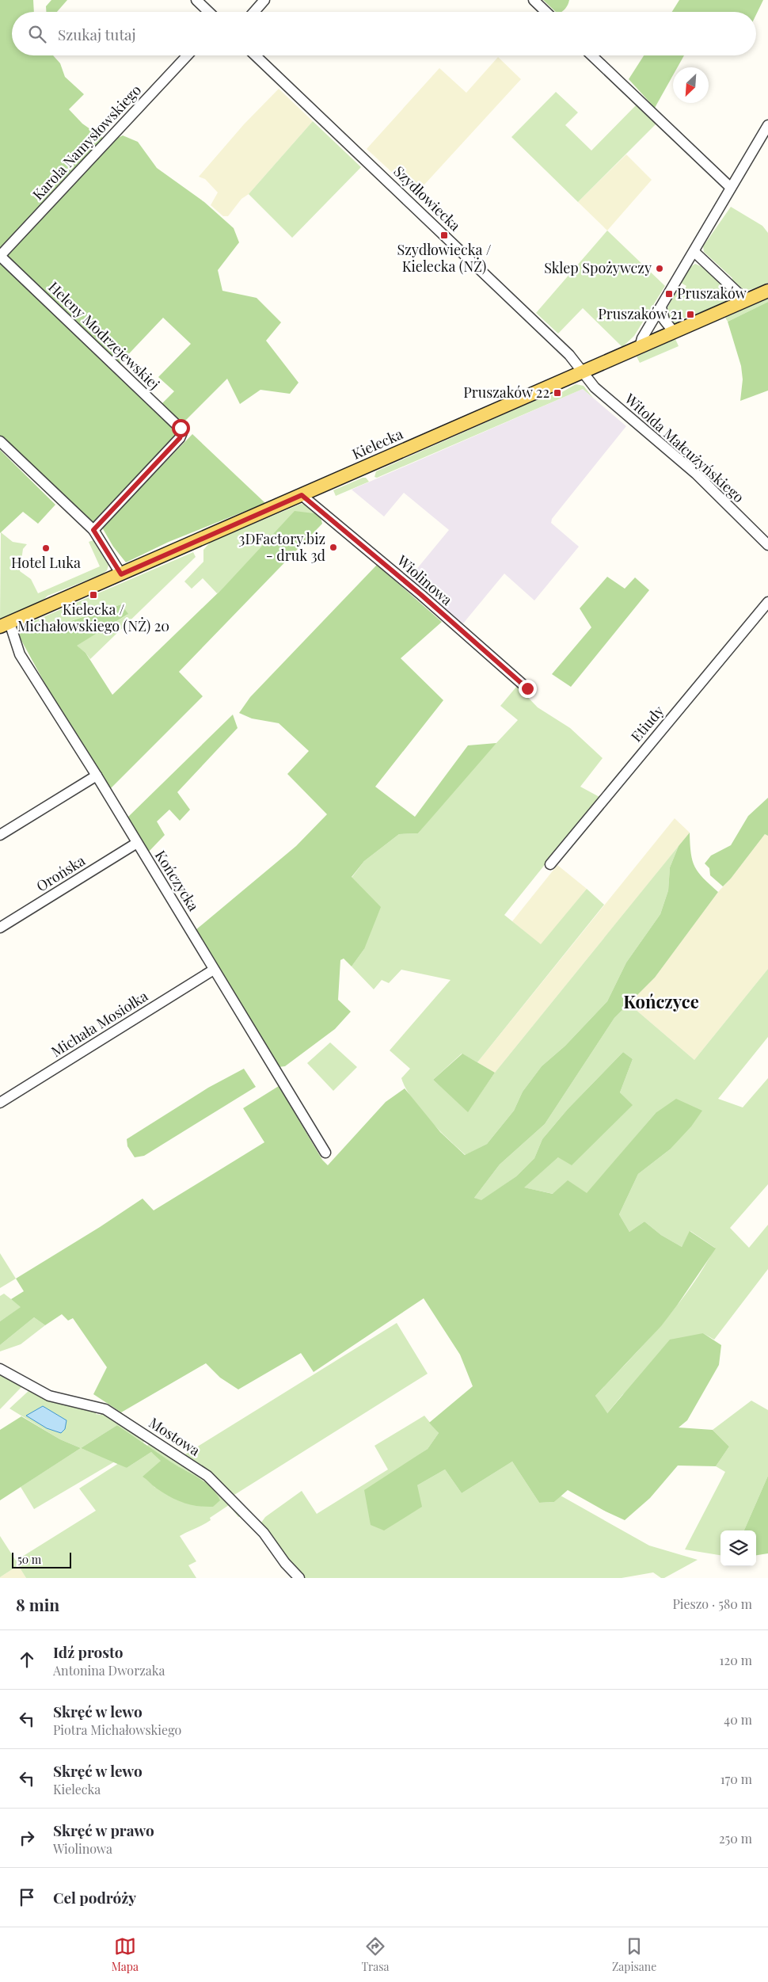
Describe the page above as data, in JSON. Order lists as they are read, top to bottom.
{
  "streets": {
    "main road": ["Kielecka"],
    "street": [
      "Karola Namysłowskiego",
      "Szydłowiecka",
      "Heleny Modrzejewskiej",
      "Witolda Małcużyńskiego",
      "Wiolinowa",
      "Etiudy",
      "Orońska",
      "Kończycka",
      "Michała Mosiołka",
      "Mostowa"
    ]
  },
  "crossings": [
    ["Karola Namysłowskiego", "Heleny Modrzejewskiej"],
    ["Szydłowiecka", "Kielecka"],
    ["Szydłowiecka", "Witolda Małcużyńskiego"],
    ["Kielecka", "Witolda Małcużyńskiego"],
    ["Kielecka", "Wiolinowa"],
    ["Kielecka", "Kończycka"],
    ["Orońska", "Kończycka"],
    ["Kończycka", "Michała Mosiołka"]
  ],
  "districts": ["Kończyce"],
  "places": {
    "transit": [
      "Szydłowiecka / Kielecka (NŻ)",
      "Pruszaków",
      "Pruszaków 21",
      "Pruszaków 22",
      "Kielecka / Michałowskiego (NŻ) 20"
    ],
    "other": ["Sklep Spożywczy", "3DFactory.biz - druk 3d", "Hotel Luka"]
  },
  "scale_bar": "50 m",
  "north": "bottom left",
  "page": {
    "search": "Szukaj tutaj",
    "scale": "50 m",
    "heading": ["8 min", "Pieszo · 580 m"],
    "list": [
      ["Idź prosto", "Antonina Dworzaka", "120 m"],
      ["Skręć w lewo", "Piotra Michałowskiego", "40 m"],
      ["Skręć w lewo", "Kielecka", "170 m"],
      ["Skręć w prawo", "Wiolinowa", "250 m"],
      "Cel podróży"
    ],
    "nav": ["Mapa", "Trasa", "Zapisane"]
  }
}
